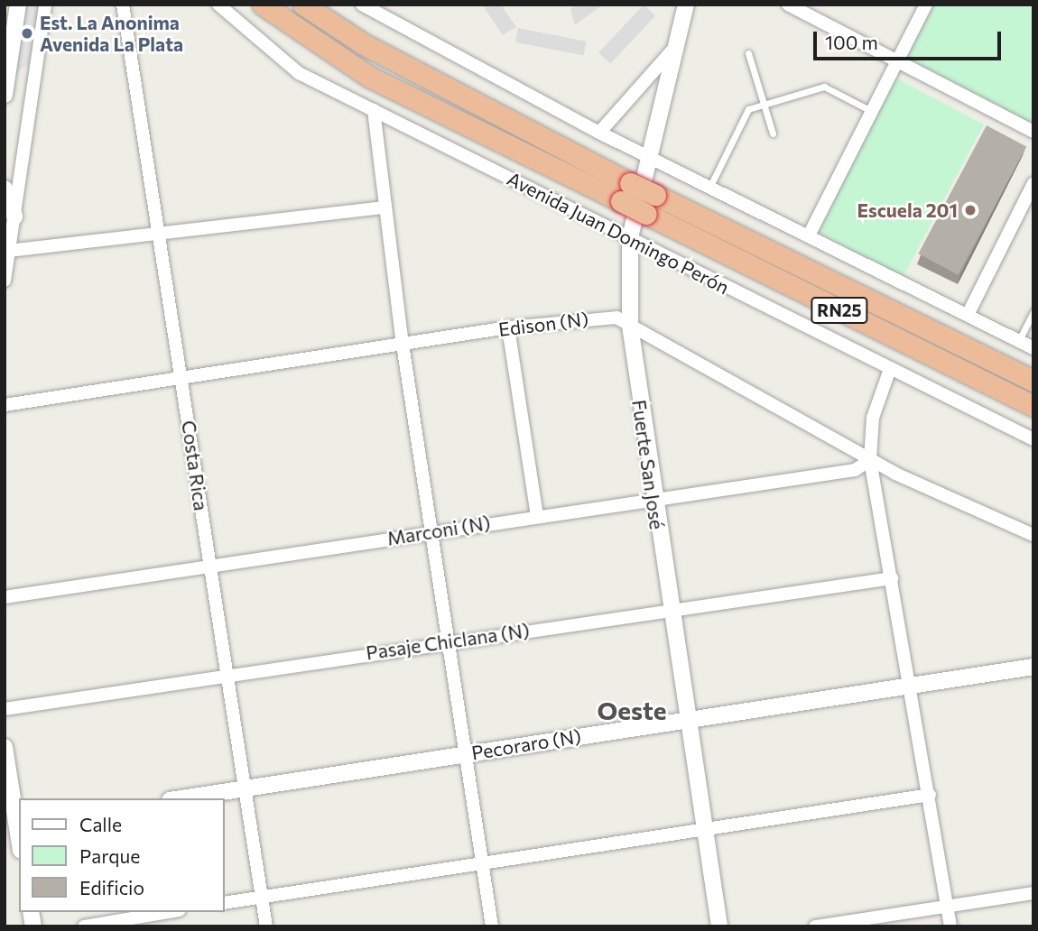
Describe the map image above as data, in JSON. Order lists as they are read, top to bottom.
{
  "streets": {
    "highway": ["Avenida Juan Domingo Perón", "RN25"],
    "street": [
      "Edison (N)",
      "Fuerte San José",
      "Costa Rica",
      "Marconi (N)",
      "Pasaje Chiclana (N)",
      "Pecoraro (N)"
    ]
  },
  "crossings": [
    ["Avenida Juan Domingo Perón", "Fuerte San José"],
    ["Edison (N)", "Fuerte San José"],
    ["Edison (N)", "Costa Rica"],
    ["Edison (N)", "Marconi (N)"],
    ["Fuerte San José", "Marconi (N)"],
    ["Fuerte San José", "Pasaje Chiclana (N)"],
    ["Fuerte San José", "Pecoraro (N)"],
    ["Costa Rica", "Marconi (N)"],
    ["Costa Rica", "Pasaje Chiclana (N)"],
    ["Costa Rica", "Pecoraro (N)"]
  ],
  "districts": ["Oeste"],
  "places": ["Est. La Anonima Avenida La Plata", "Escuela 201"],
  "legend": ["Calle", "Parque", "Edificio"],
  "scale_bar": "100 m"
}
